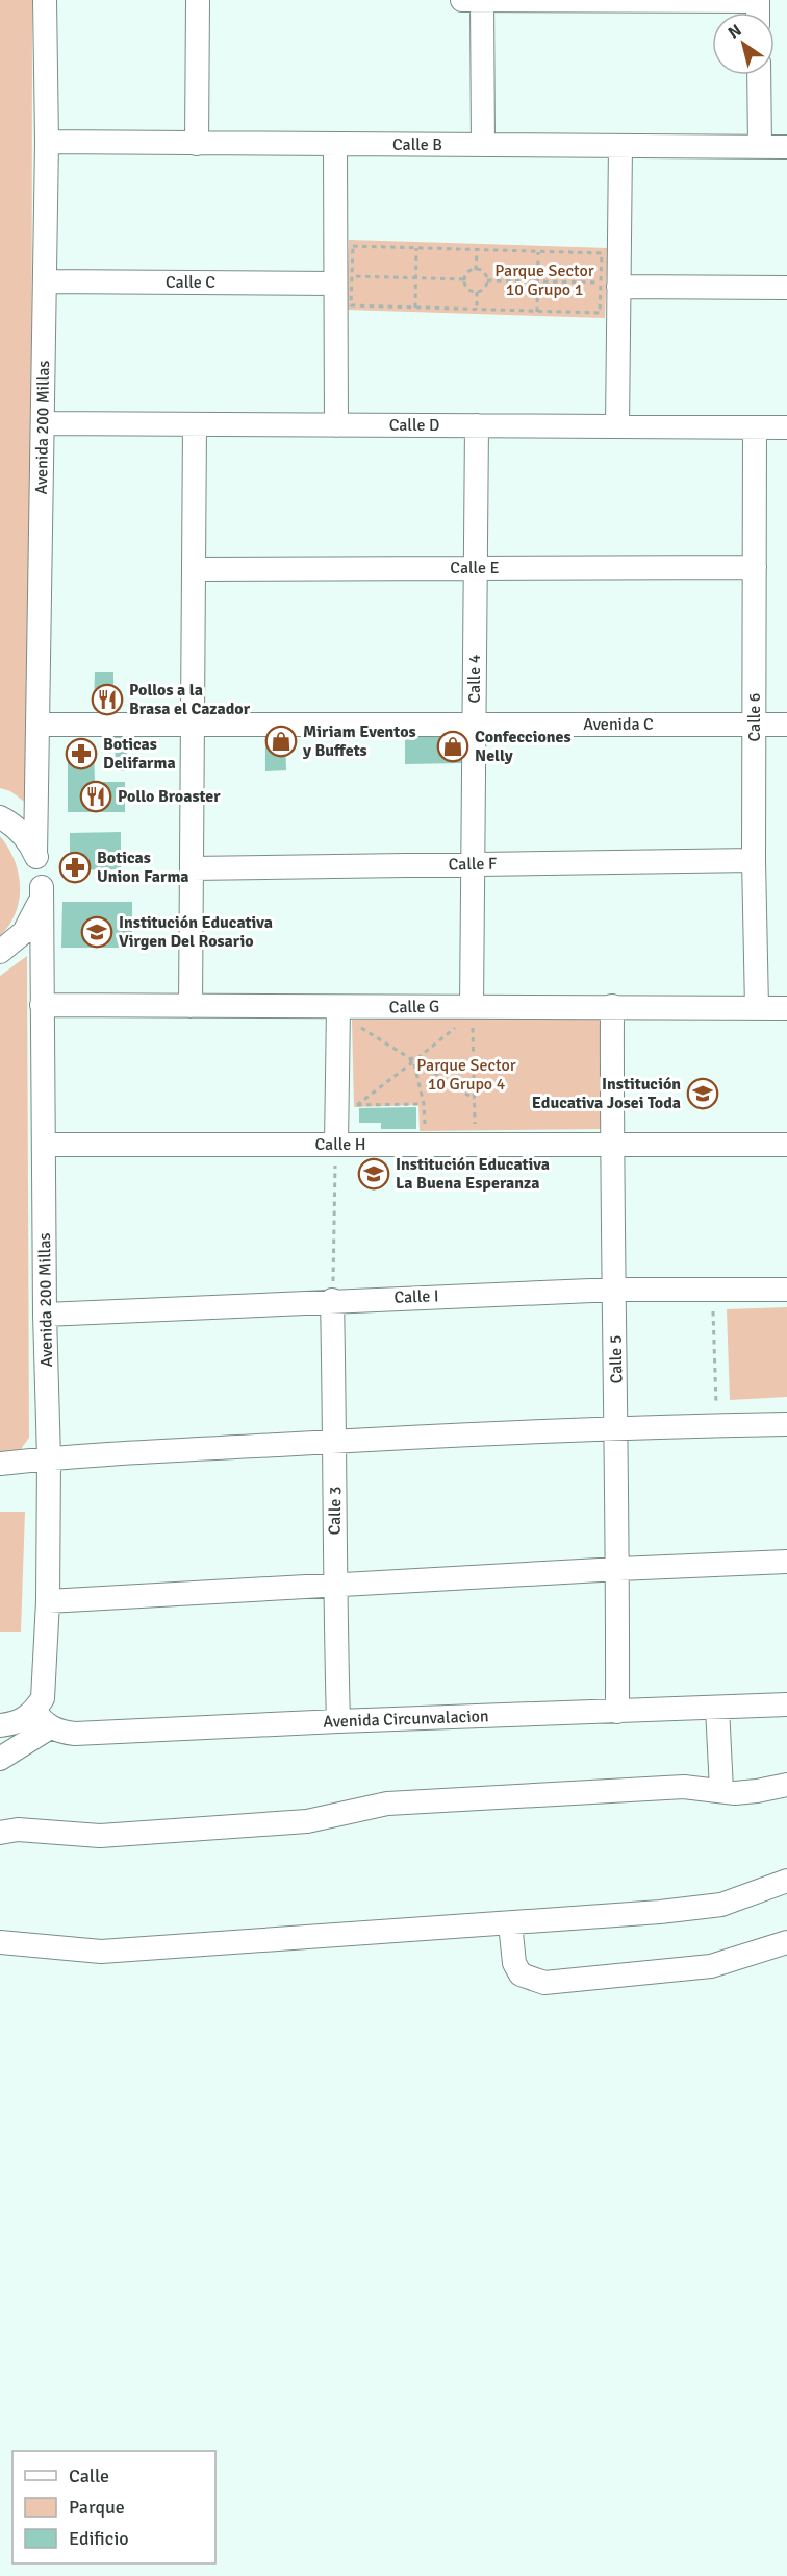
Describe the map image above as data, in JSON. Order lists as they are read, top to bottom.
{
  "streets": {
    "street": [
      "Calle B",
      "Calle C",
      "Calle D",
      "Avenida 200 Millas",
      "Calle E",
      "Calle 4",
      "Calle 6",
      "Avenida C",
      "Calle F",
      "Calle G",
      "Calle H",
      "Calle I",
      "Calle 5",
      "Calle 3",
      "Avenida Circunvalacion"
    ]
  },
  "crossings": [
    ["Calle B", "Avenida 200 Millas"],
    ["Calle C", "Avenida 200 Millas"],
    ["Calle D", "Avenida 200 Millas"],
    ["Calle D", "Calle 4"],
    ["Calle D", "Calle 6"],
    ["Avenida 200 Millas", "Avenida C"],
    ["Avenida 200 Millas", "Calle G"],
    ["Avenida 200 Millas", "Calle H"],
    ["Avenida 200 Millas", "Calle I"],
    ["Avenida 200 Millas", "Avenida Circunvalacion"],
    ["Calle E", "Calle 4"],
    ["Calle E", "Calle 6"],
    ["Calle 4", "Avenida C"],
    ["Calle 4", "Calle F"],
    ["Calle 4", "Calle G"],
    ["Calle 6", "Avenida C"],
    ["Calle 6", "Calle F"],
    ["Calle 6", "Calle G"],
    ["Calle G", "Calle 5"],
    ["Calle H", "Calle 5"],
    ["Calle I", "Calle 5"],
    ["Calle I", "Calle 3"],
    ["Calle 5", "Avenida Circunvalacion"],
    ["Calle 3", "Avenida Circunvalacion"]
  ],
  "parks": ["Parque Sector 10 Grupo 1", "Parque Sector 10 Grupo 4"],
  "places": {
    "restaurant": ["Pollos a la Brasa el Cazador", "Pollo Broaster"],
    "shop": ["Miriam Eventos y Buffets", "Confecciones Nelly"],
    "pharmacy": ["Boticas Delifarma", "Boticas Union Farma"],
    "school or university": ["Institución Educativa Virgen Del Rosario", "Institución Educativa Josei Toda", "Institución Educativa La Buena Esperanza"]
  },
  "legend": ["Calle", "Parque", "Edificio"],
  "north": "top left"
}
